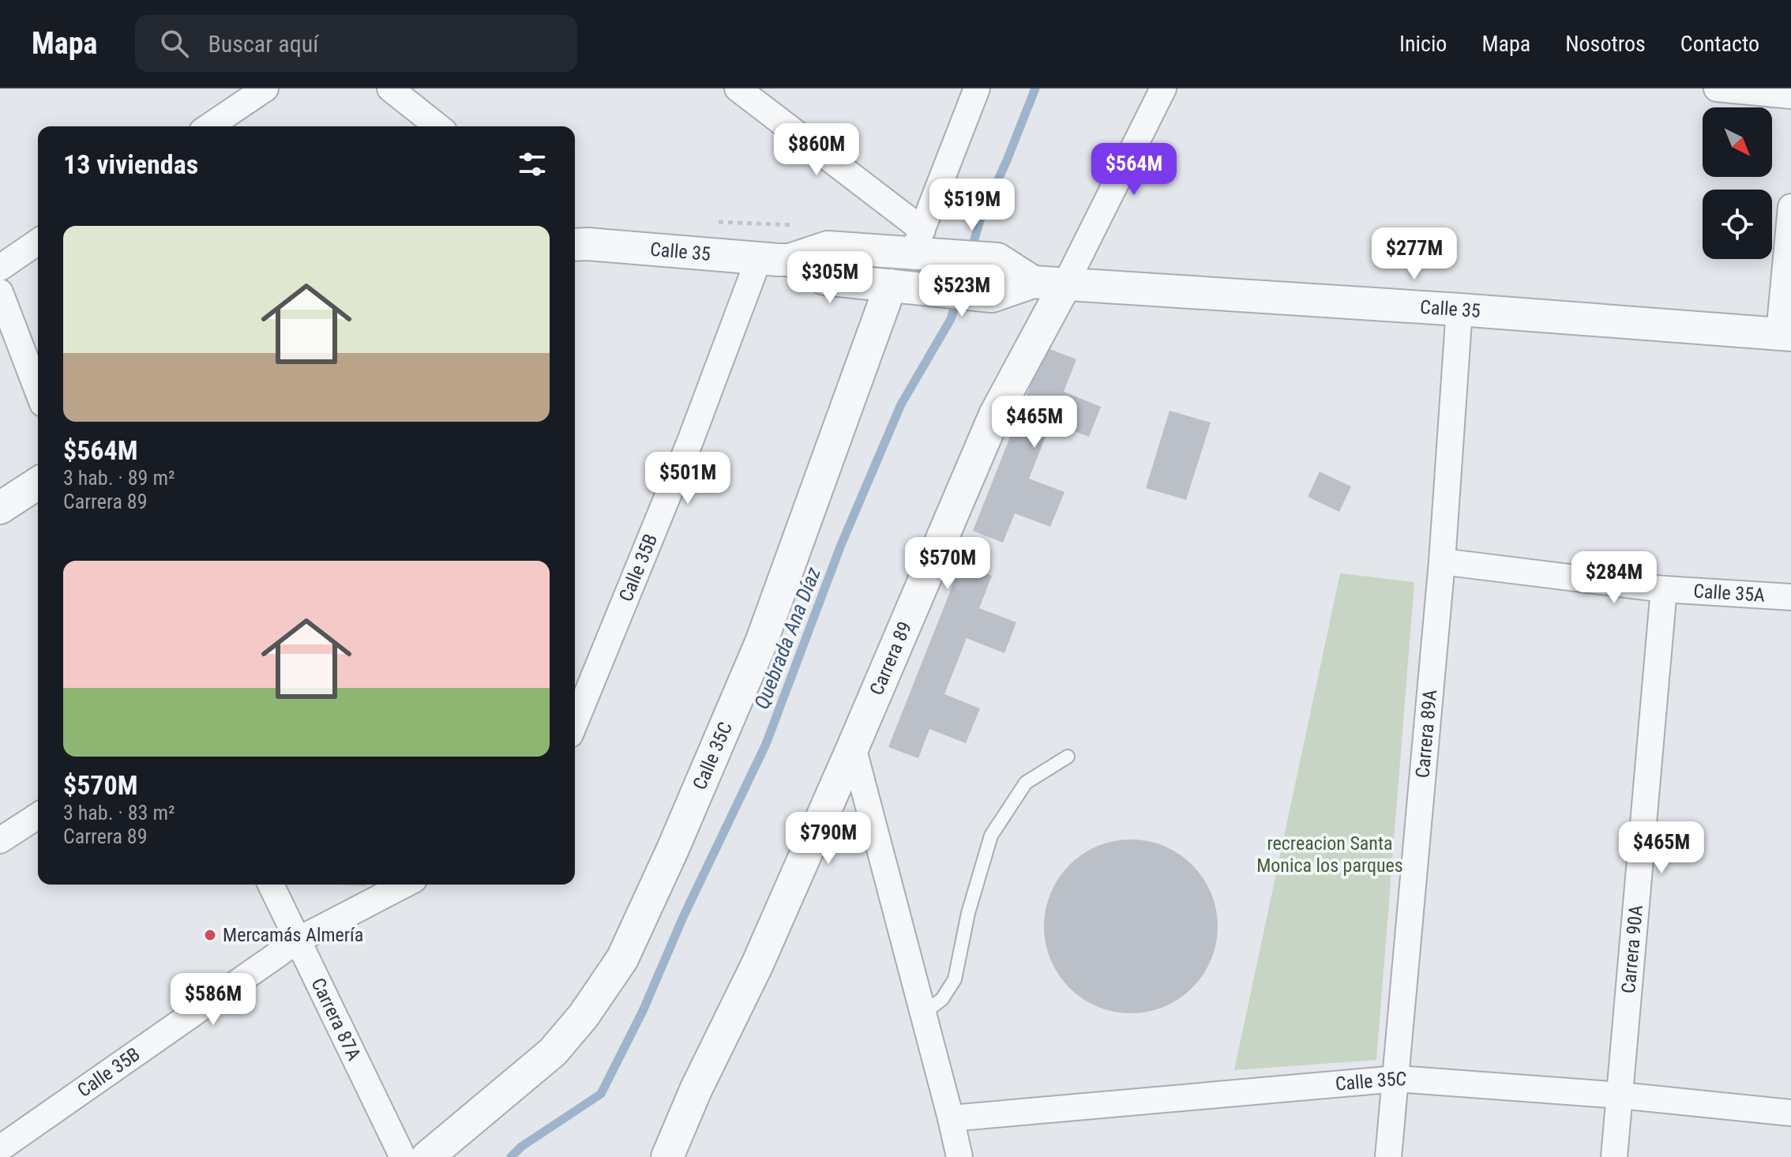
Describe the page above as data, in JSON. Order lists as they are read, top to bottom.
{
  "streets": {
    "street": [
      "Calle 35",
      "Calle 35B",
      "Calle 35A",
      "Carrera 89",
      "Carrera 89A",
      "Calle 35C",
      "Carrera 90A",
      "Carrera 87A"
    ]
  },
  "crossings": [
    ["Calle 35", "Calle 35B"],
    ["Calle 35", "Carrera 89"],
    ["Calle 35", "Carrera 89A"],
    ["Calle 35", "Calle 35C"],
    ["Calle 35B", "Carrera 87A"],
    ["Calle 35A", "Carrera 89A"],
    ["Calle 35A", "Carrera 90A"],
    ["Carrera 89A", "Calle 35C"],
    ["Calle 35C", "Carrera 90A"]
  ],
  "water": ["Quebrada Ana Díaz"],
  "parks": ["recreacion Santa Monica los parques"],
  "places": ["Mercamás Almería"],
  "north": "bottom right",
  "page": {
    "header": "Mapa",
    "search": "Buscar aquí",
    "nav": [
      "Inicio",
      "Mapa",
      "Nosotros",
      "Contacto"
    ],
    "price": [
      "$860M",
      "$564M",
      "$519M",
      "$277M",
      "$305M",
      "$523M",
      "$465M",
      "$501M",
      "$570M",
      "$284M",
      "$790M",
      "$465M",
      "$586M"
    ],
    "heading": "13 viviendas",
    "list": [
      {
        "name": "$564M",
        "note": "3 hab. · 89 m² · Carrera 89"
      },
      {
        "name": "$570M",
        "note": "3 hab. · 83 m² · Carrera 89"
      }
    ]
  }
}
